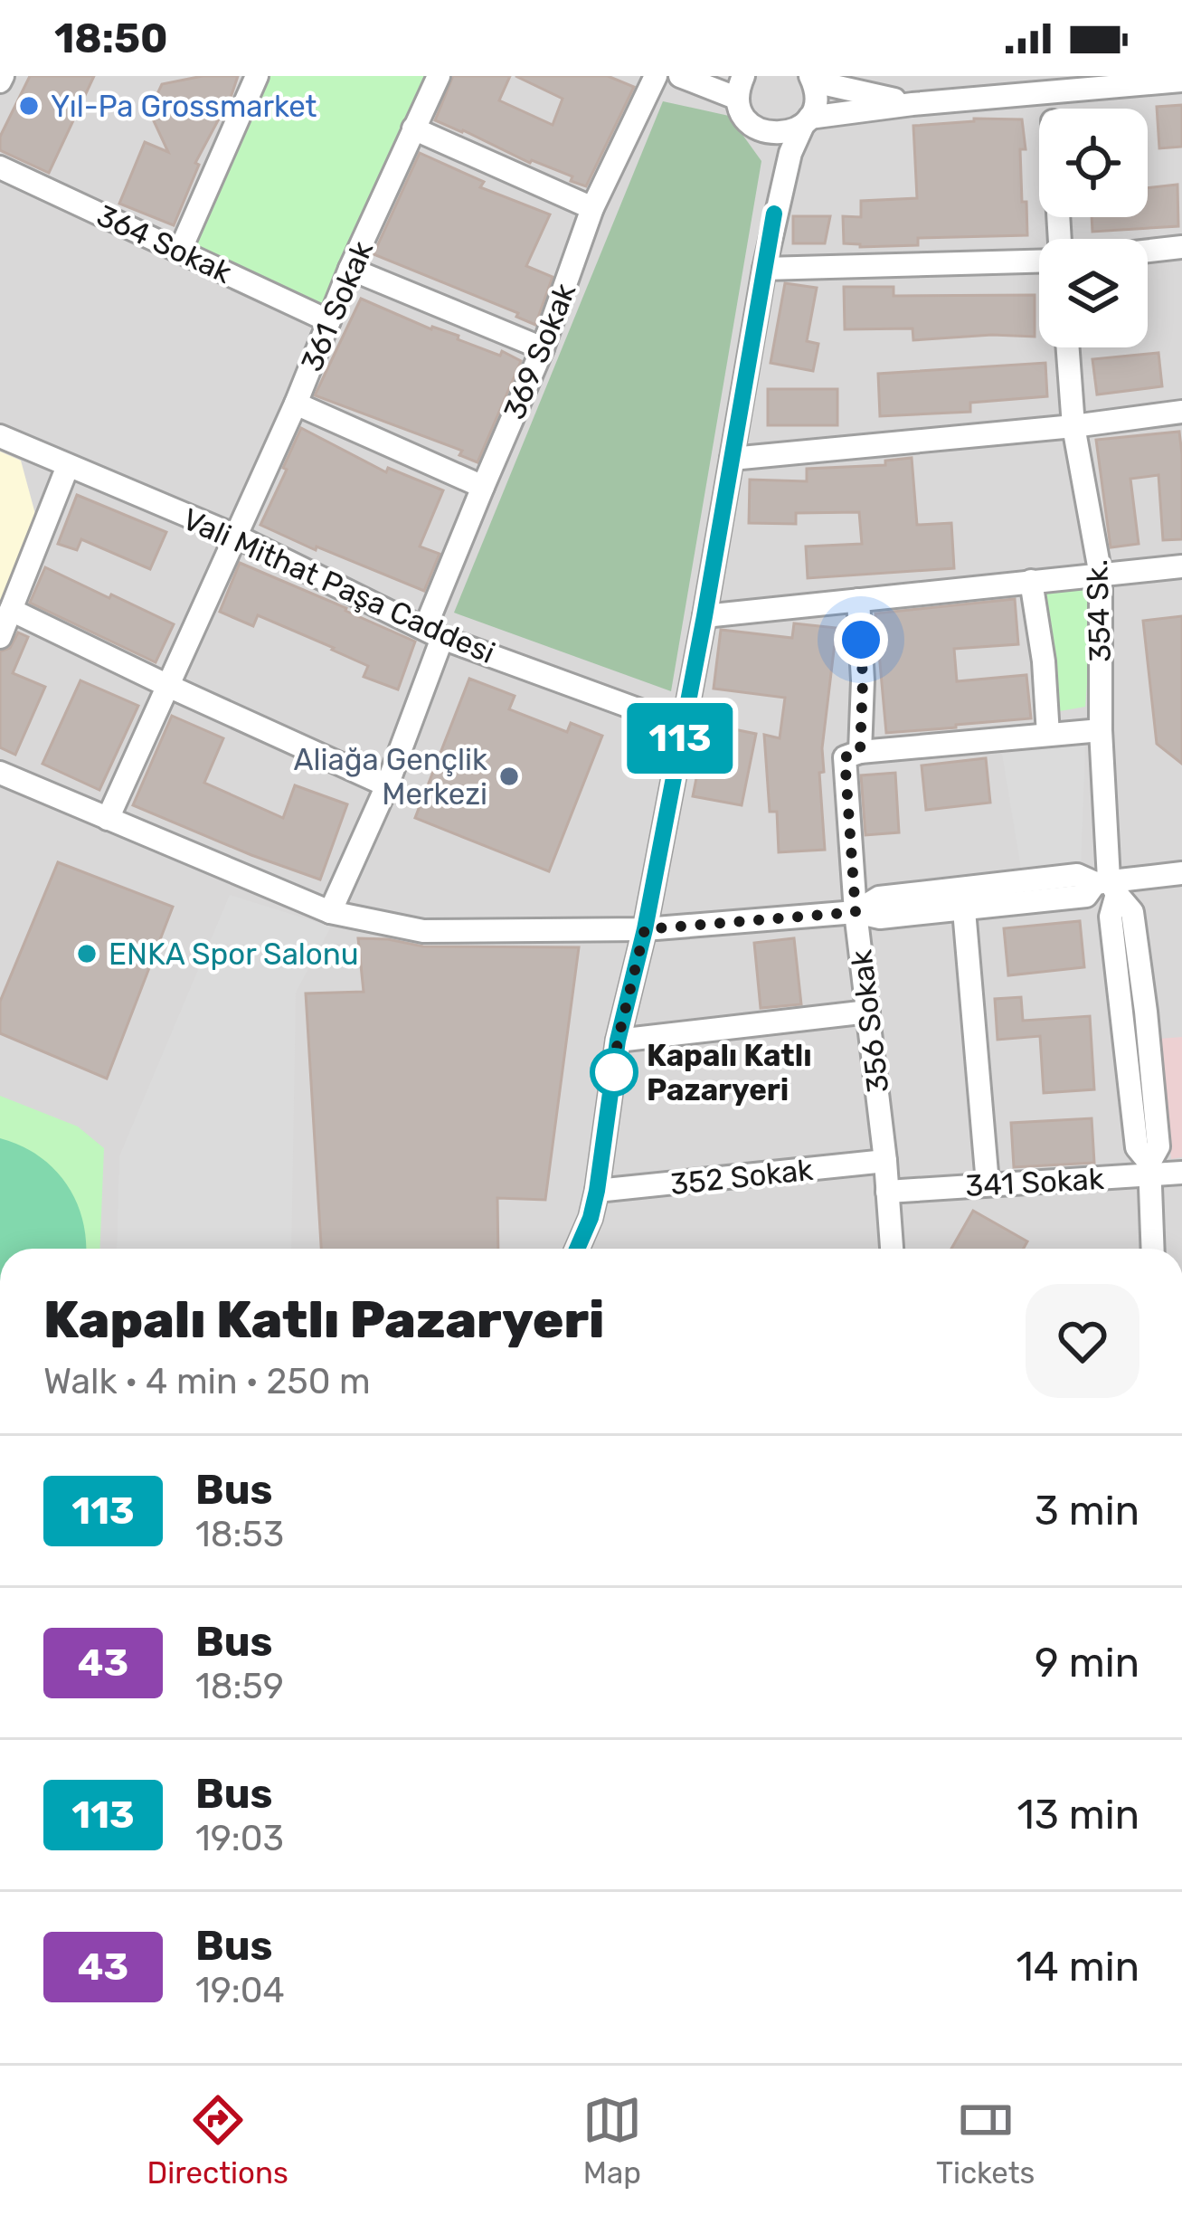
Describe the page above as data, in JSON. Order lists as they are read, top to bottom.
{
  "streets": {
    "street": [
      "364 Sokak",
      "361 Sokak",
      "369 Sokak",
      "Vali Mithat Paşa Caddesi",
      "354 Sk.",
      "356 Sokak",
      "352 Sokak",
      "341 Sokak"
    ]
  },
  "crossings": [
    ["364 Sokak", "361 Sokak"],
    ["361 Sokak", "Vali Mithat Paşa Caddesi"],
    ["369 Sokak", "Vali Mithat Paşa Caddesi"],
    ["354 Sk.", "341 Sokak"],
    ["356 Sokak", "352 Sokak"],
    ["356 Sokak", "341 Sokak"]
  ],
  "places": [
    "Yıl-Pa Grossmarket",
    "Aliağa Gençlik Merkezi",
    "ENKA Spor Salonu",
    "Kapalı Katlı Pazaryeri"
  ],
  "lines": ["bus line 113"],
  "page": {
    "status": "18:50",
    "on_map": "113",
    "heading": ["Kapalı Katlı Pazaryeri", "Walk · 4 min · 250 m"],
    "list": [
      {
        "mark": "113",
        "name": "Bus",
        "note": "18:53",
        "value": "3 min"
      },
      {
        "mark": "43",
        "name": "Bus",
        "note": "18:59",
        "value": "9 min"
      },
      {
        "mark": "113",
        "name": "Bus",
        "note": "19:03",
        "value": "13 min"
      },
      {
        "mark": "43",
        "name": "Bus",
        "note": "19:04",
        "value": "14 min"
      }
    ],
    "tabs": ["Directions", "Map", "Tickets"]
  }
}
